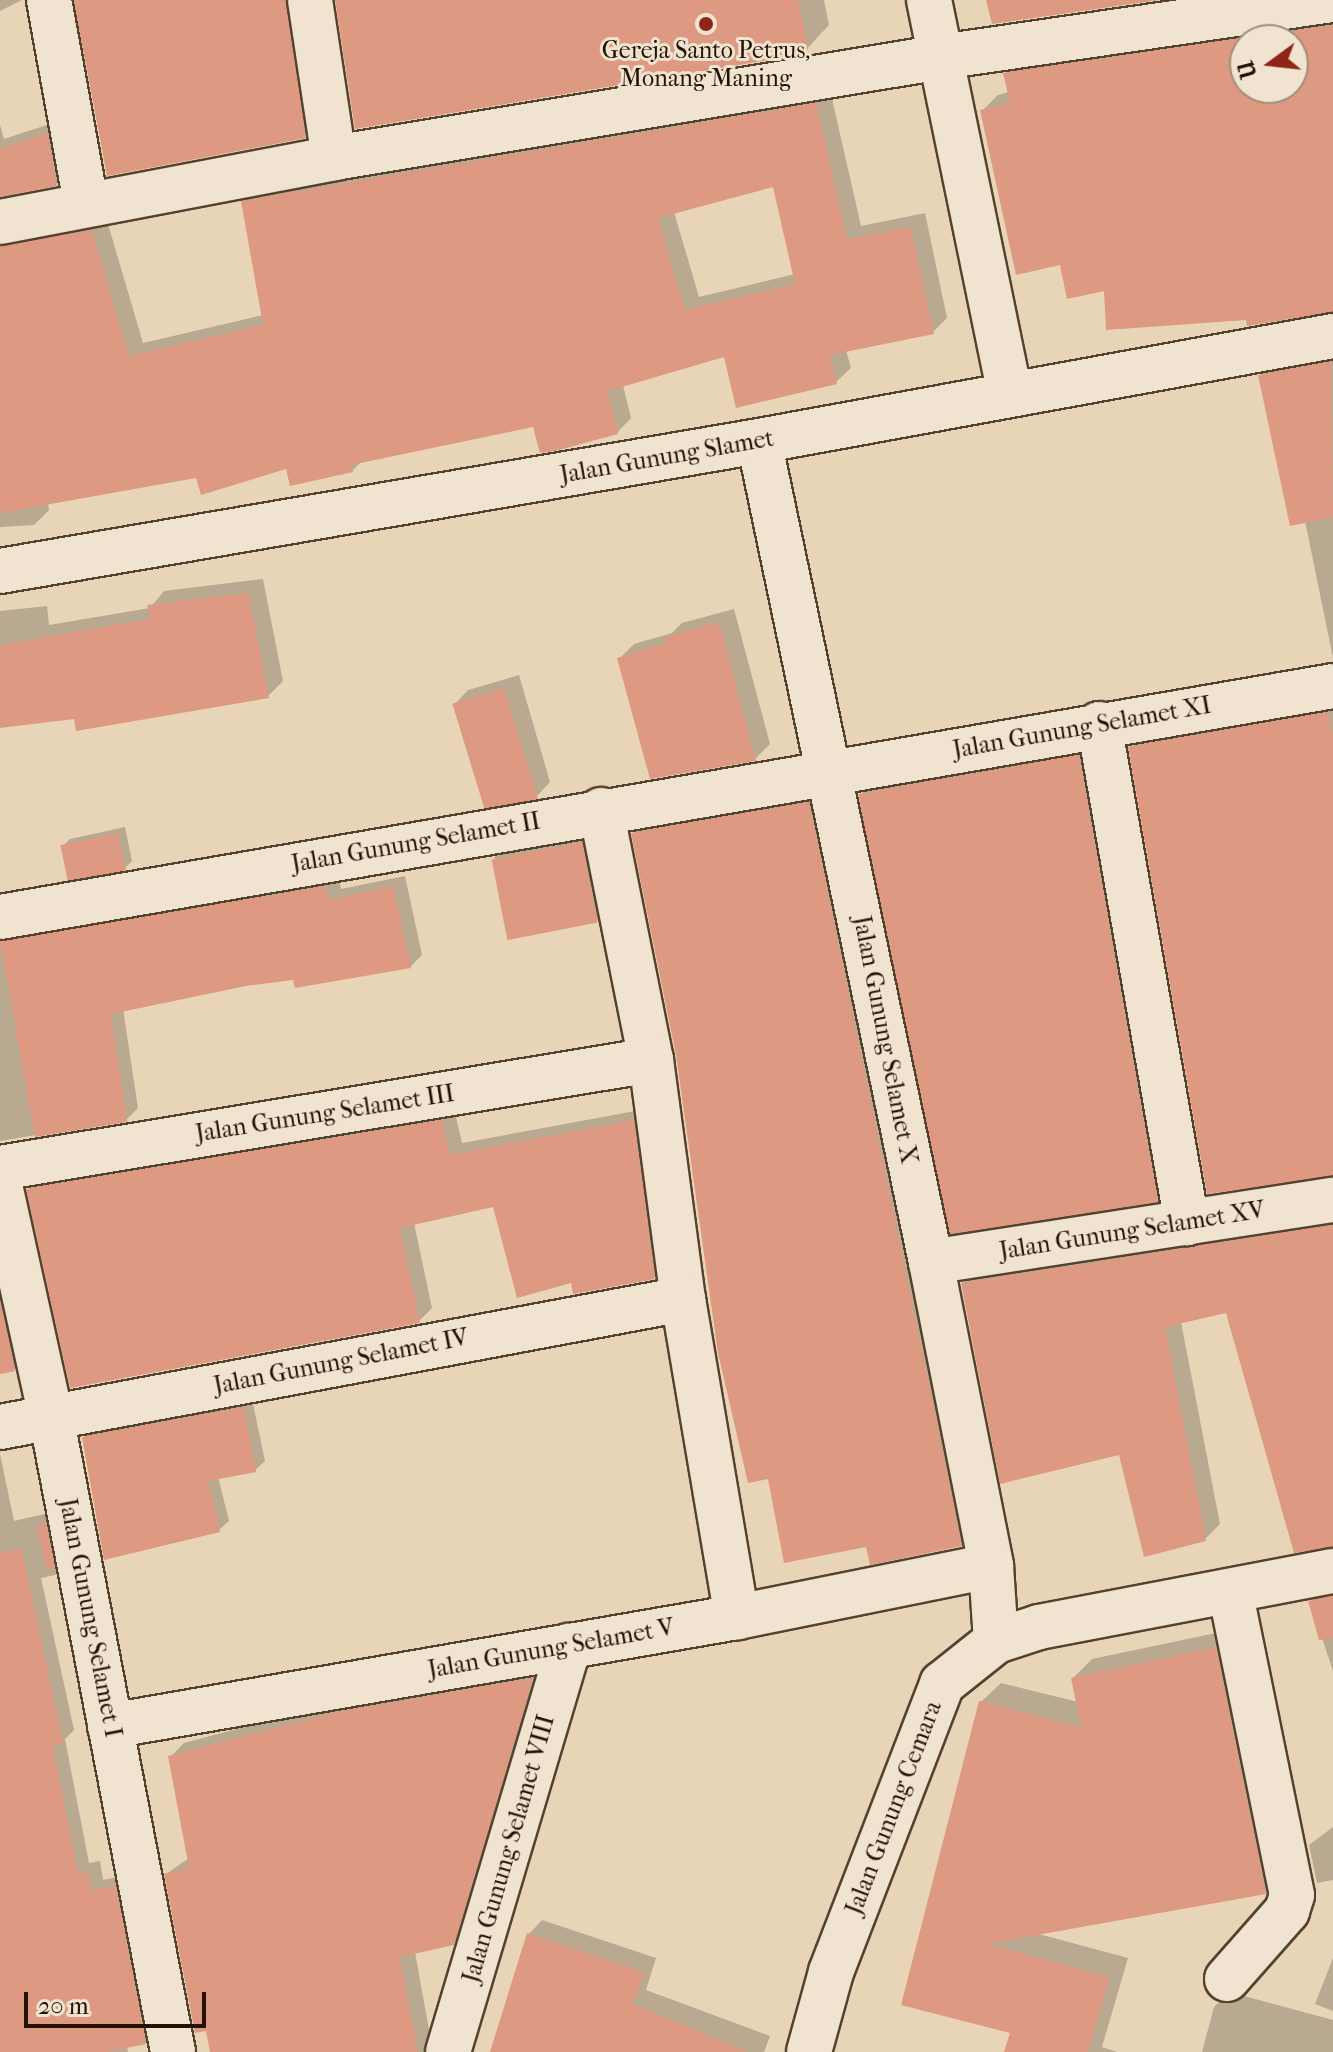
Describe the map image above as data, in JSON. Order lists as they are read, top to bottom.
{
  "streets": {
    "street": [
      "Jalan Gunung Slamet",
      "Jalan Gunung Selamet XI",
      "Jalan Gunung Selamet II",
      "Jalan Gunung Selamet X",
      "Jalan Gunung Selamet III",
      "Jalan Gunung Selamet XV",
      "Jalan Gunung Selamet IV",
      "Jalan Gunung Selamet I",
      "Jalan Gunung Selamet V",
      "Jalan Gunung Cemara",
      "Jalan Gunung Selamet VIII"
    ]
  },
  "crossings": [
    ["Jalan Gunung Slamet", "Jalan Gunung Selamet X"],
    ["Jalan Gunung Selamet XI", "Jalan Gunung Selamet II"],
    ["Jalan Gunung Selamet XI", "Jalan Gunung Selamet X"],
    ["Jalan Gunung Selamet II", "Jalan Gunung Selamet X"],
    ["Jalan Gunung Selamet X", "Jalan Gunung Selamet XV"],
    ["Jalan Gunung Selamet X", "Jalan Gunung Selamet V"],
    ["Jalan Gunung Selamet X", "Jalan Gunung Cemara"],
    ["Jalan Gunung Selamet IV", "Jalan Gunung Selamet I"],
    ["Jalan Gunung Selamet I", "Jalan Gunung Selamet V"],
    ["Jalan Gunung Selamet V", "Jalan Gunung Selamet VIII"]
  ],
  "places": ["Gereja Santo Petrus, Monang Maning"],
  "scale_bar": "20 m",
  "north": "left"
}
